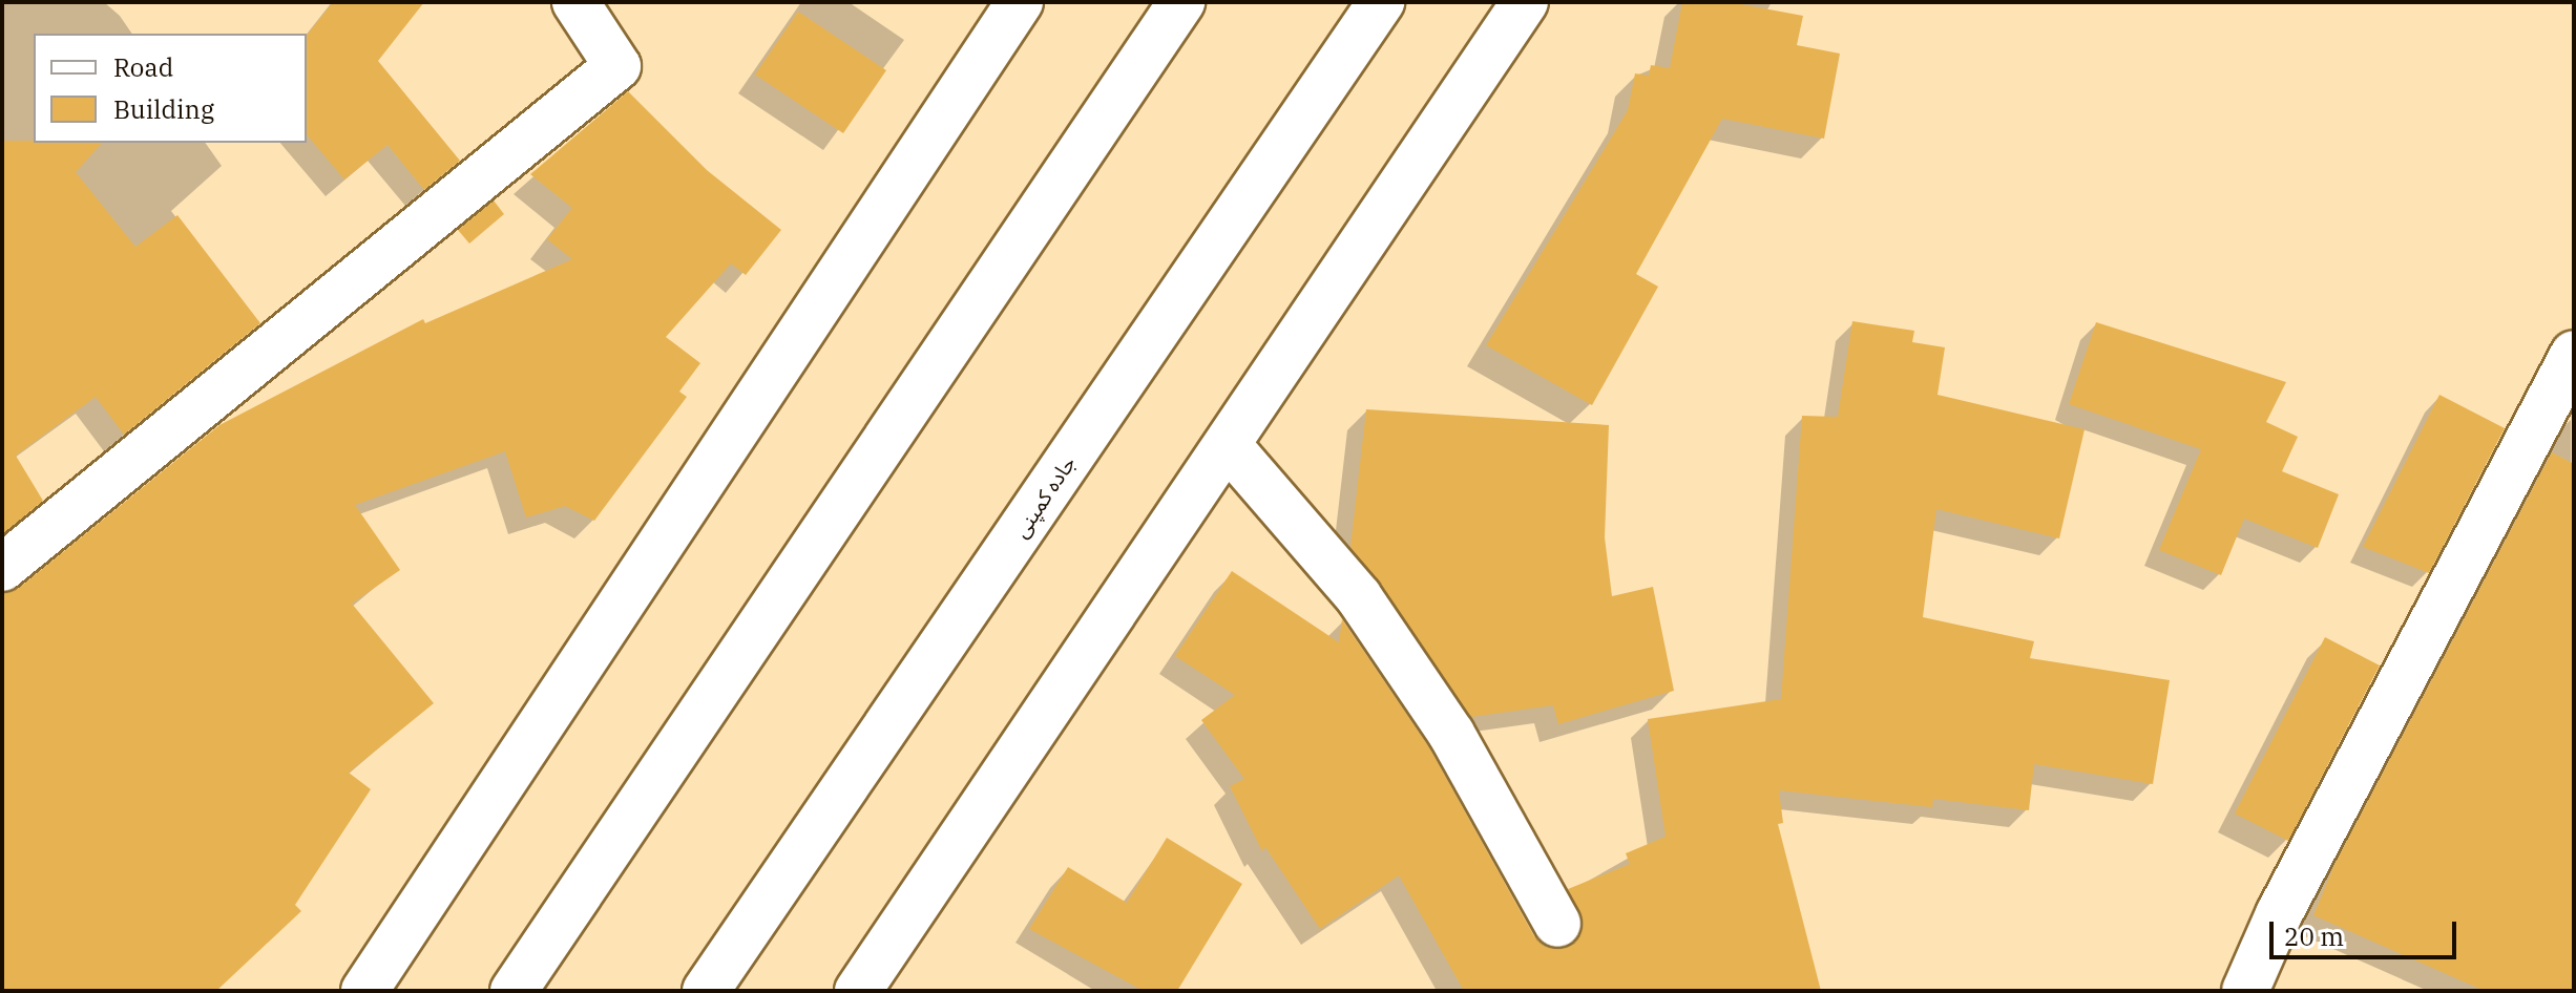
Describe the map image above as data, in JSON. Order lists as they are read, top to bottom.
{
  "streets": {
    "main road": ["جاده کمپنی"]
  },
  "legend": ["Road", "Building"],
  "scale_bar": "20 m"
}
